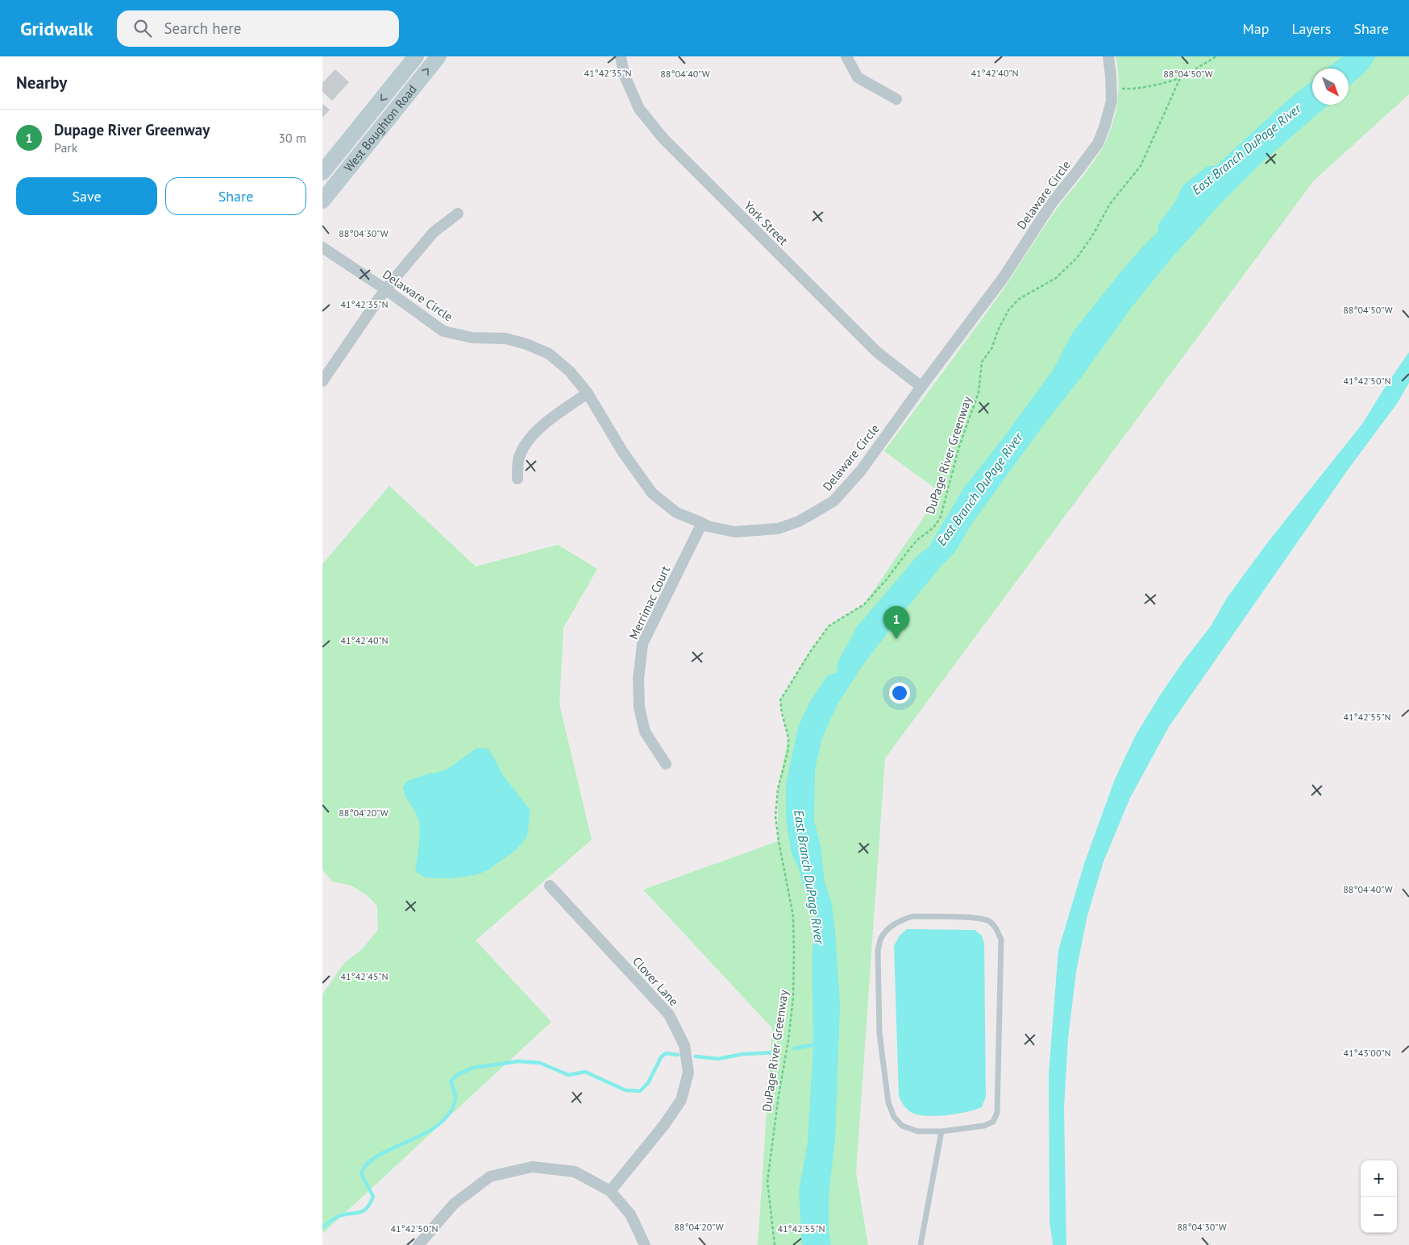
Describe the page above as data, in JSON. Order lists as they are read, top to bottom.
{
  "streets": {
    "main road": ["West Boughton Road"],
    "street": [
      "Delaware Circle",
      "York Street",
      "Merrimac Court",
      "Clover Lane"
    ],
    "path": ["DuPage River Greenway"]
  },
  "crossings": [
    ["Delaware Circle", "York Street"],
    ["Delaware Circle", "Merrimac Court"]
  ],
  "water": ["East Branch DuPage River"],
  "north": "bottom right",
  "page": {
    "header": "Gridwalk",
    "search": "Search here",
    "nav": ["Map", "Layers", "Share"],
    "heading": "Nearby",
    "list": [
      {
        "mark": "1",
        "name": "Dupage River Greenway",
        "note": "Park",
        "value": "30 m"
      }
    ],
    "buttons": ["Save", "Share"],
    "pins": "1",
    "map_buttons": ["+", "−"]
  },
  "coordinates": [
    "41°42'35\"N",
    "41°42'40\"N",
    "88°04'40\"W",
    "88°04'50\"W",
    "88°04'30\"W",
    "41°42'50\"N",
    "41°42'55\"N",
    "88°04'20\"W",
    "41°42'45\"N",
    "41°43'00\"N"
  ]
}
